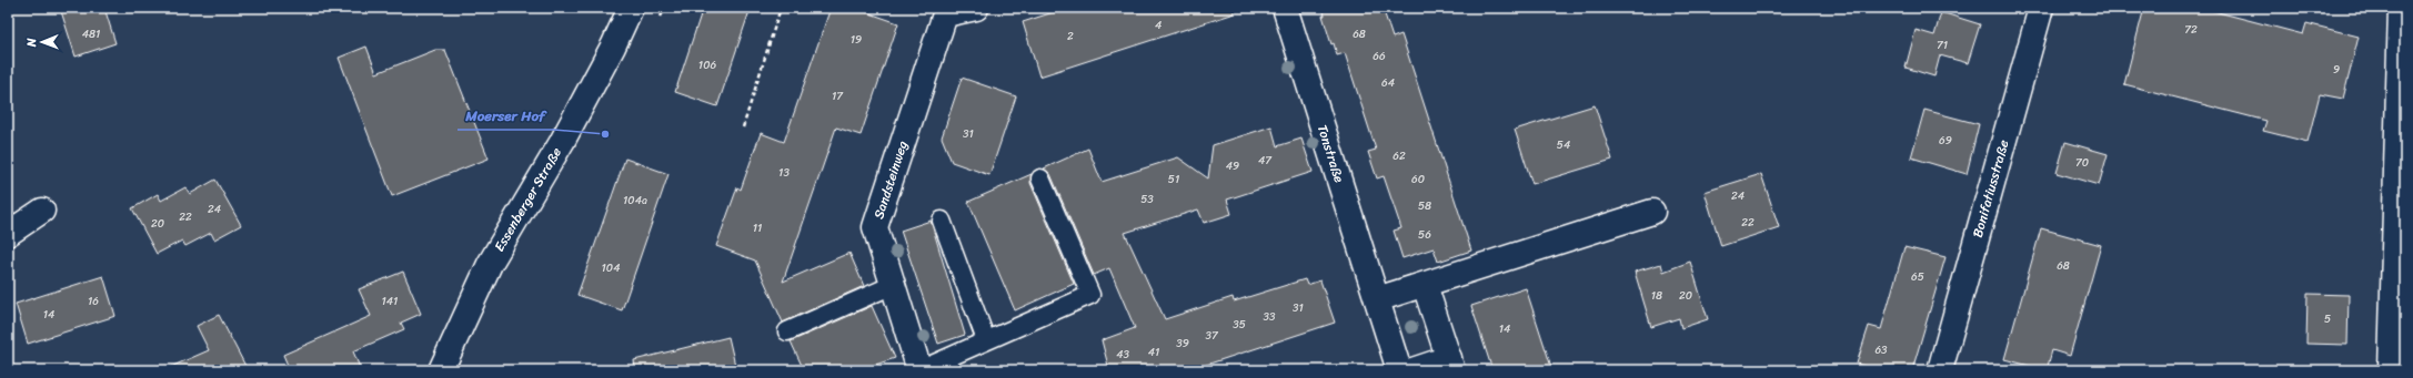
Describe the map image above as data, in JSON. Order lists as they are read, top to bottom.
{
  "streets": {
    "street": [
      "Tonstraße",
      "Sandsteinweg",
      "Bonifatiusstraße",
      "Essenberger Straße"
    ]
  },
  "places": ["Moerser Hof"],
  "house_numbers": [
    "4",
    "72",
    "481",
    "68",
    "2",
    "19",
    "71",
    "66",
    "106",
    "9",
    "64",
    "17",
    "31",
    "69",
    "54",
    "62",
    "47",
    "70",
    "49",
    "13",
    "51",
    "60",
    "24",
    "53",
    "104a",
    "58",
    "24",
    "22",
    "22",
    "20",
    "11",
    "56",
    "68",
    "104",
    "65",
    "18",
    "20",
    "16",
    "141",
    "31",
    "14",
    "33",
    "5",
    "35",
    "14",
    "37",
    "39",
    "63",
    "41",
    "43"
  ],
  "north": "left"
}
